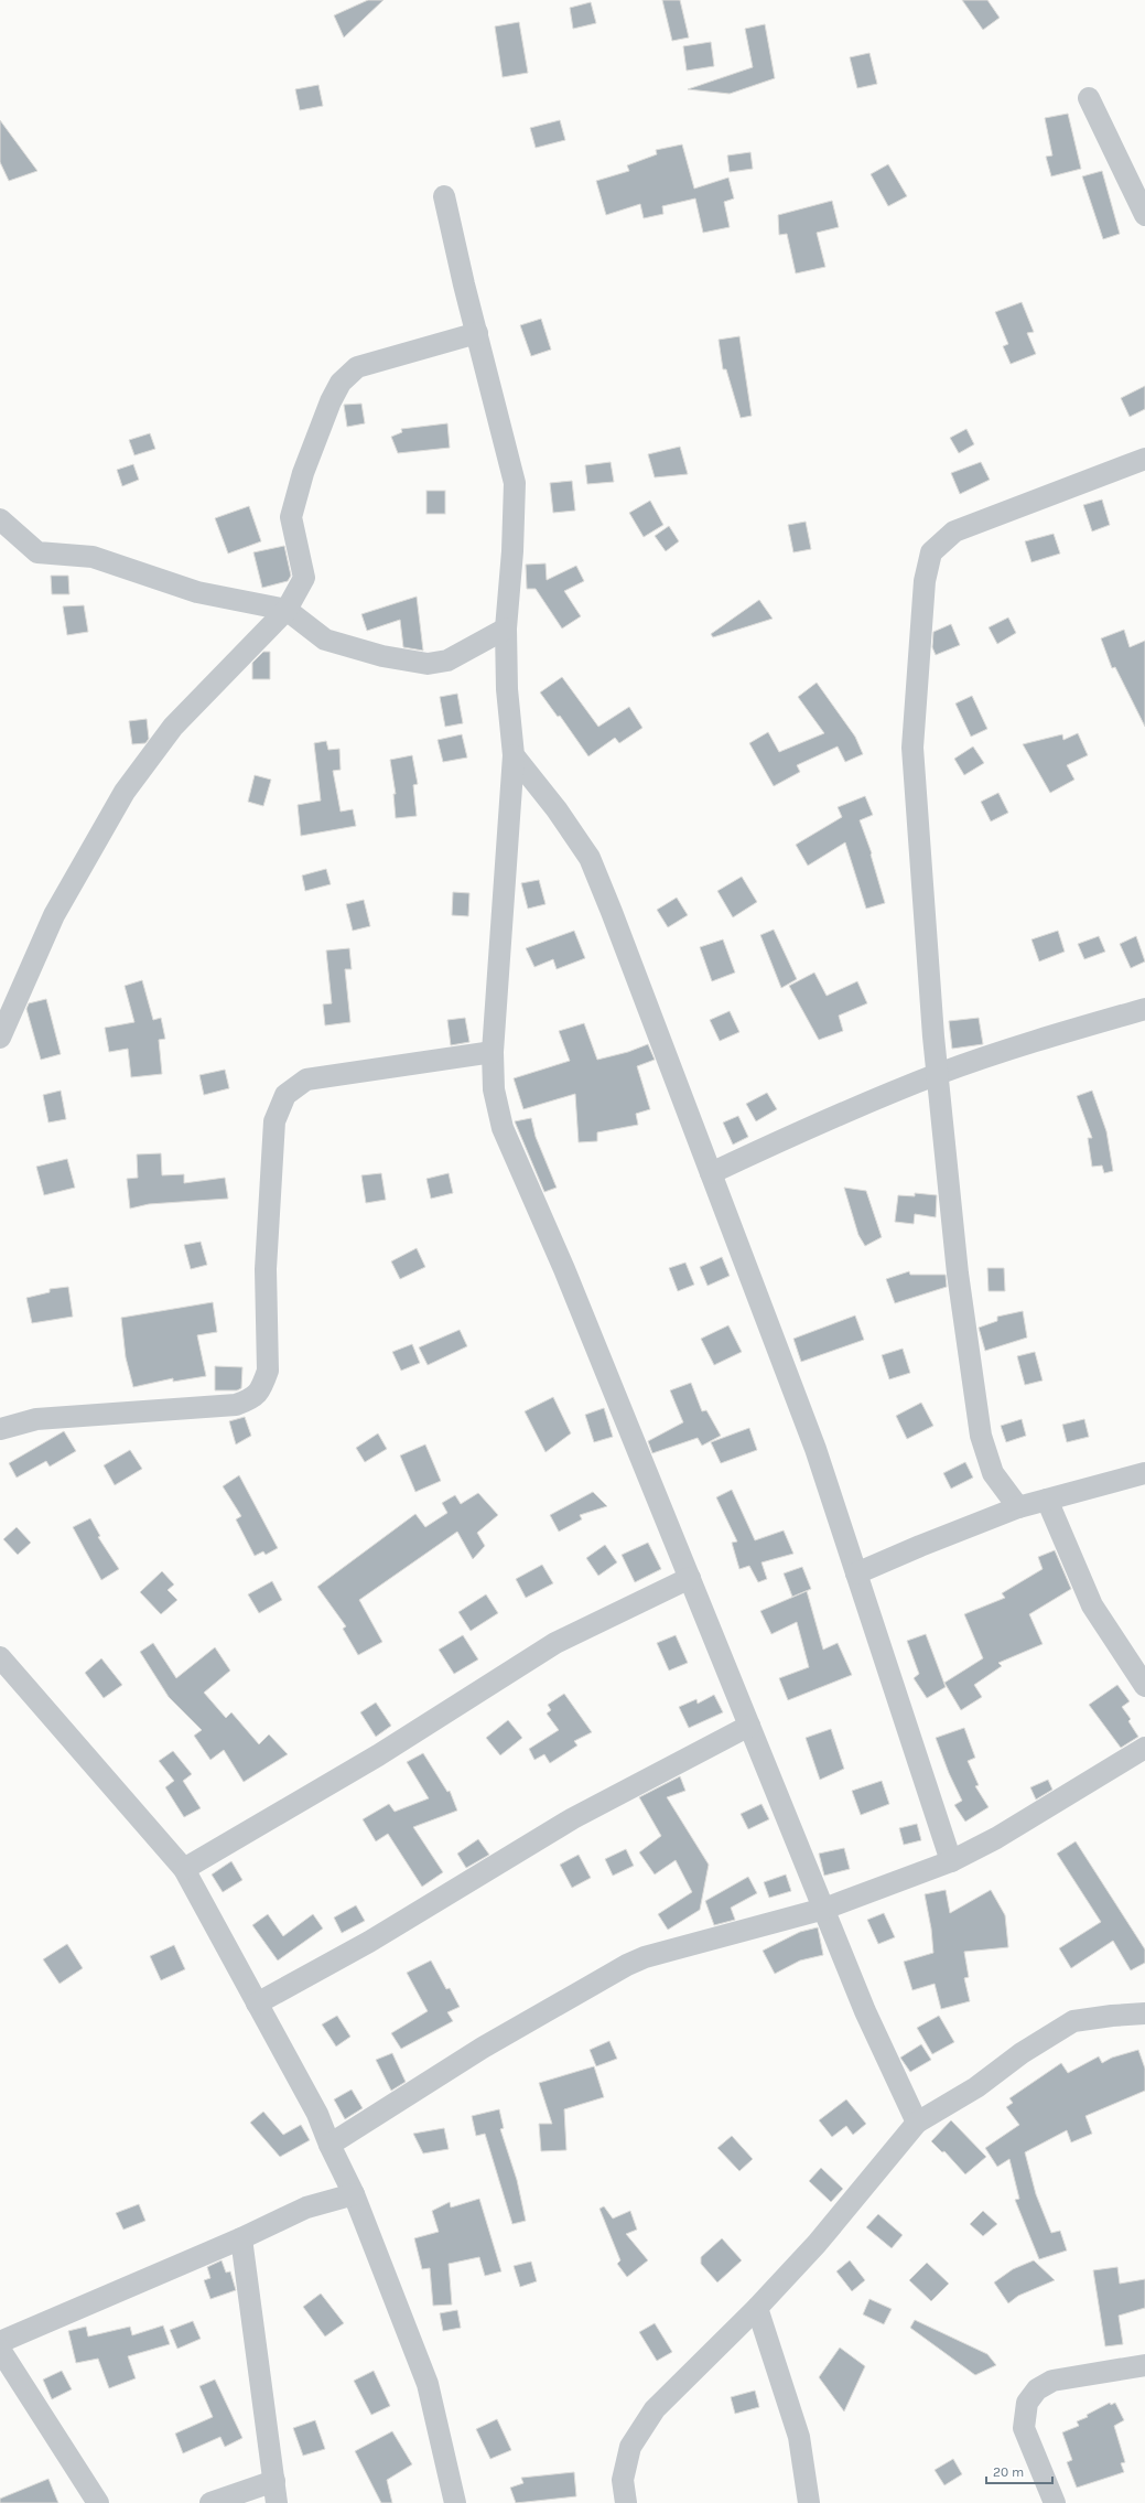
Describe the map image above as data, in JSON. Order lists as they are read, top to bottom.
{
  "scale_bar": "20 m"
}
